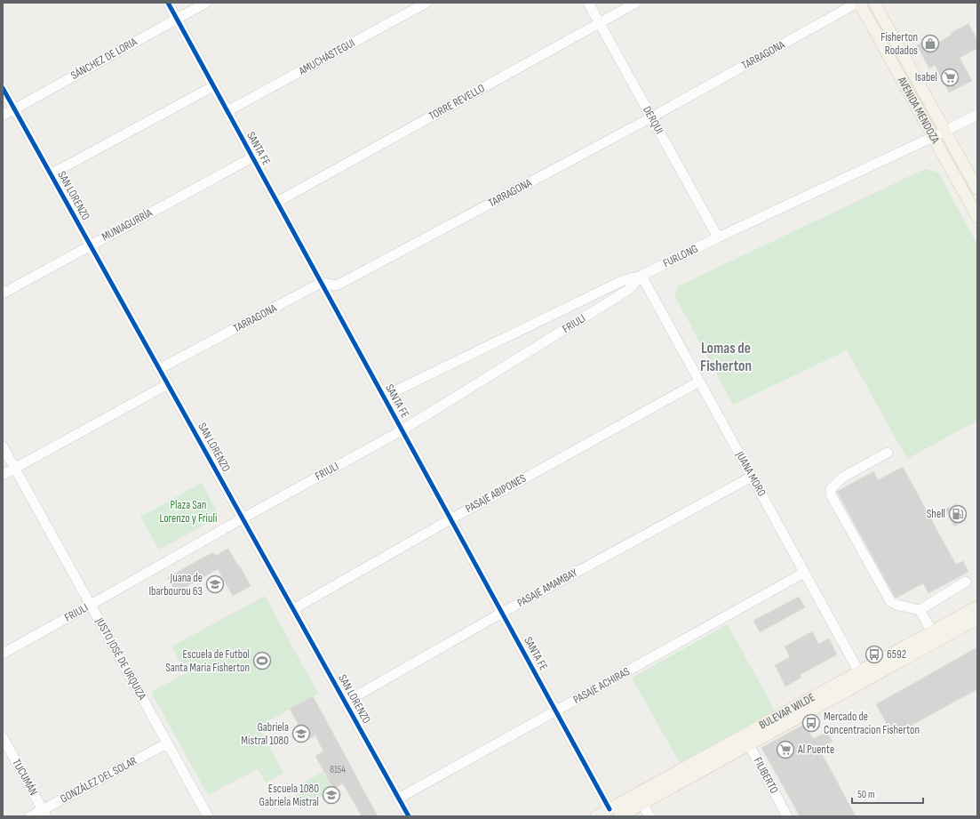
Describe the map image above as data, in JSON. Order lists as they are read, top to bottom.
{
  "streets": {
    "main road": ["AVENIDA MENDOZA", "BULEVAR WILDE"],
    "street": [
      "TARRAGONA",
      "AMUCHÁSTEGUI",
      "SÁNCHEZ DE LORIA",
      "TORRE REVELLO",
      "DERQUI",
      "SANTA FE",
      "SAN LORENZO",
      "MUNIAGURRÍA",
      "FURLONG",
      "FRIULI",
      "JUANA MORO",
      "PASAJE ABIPONES",
      "PASAJE AMAMBAY",
      "JUSTO JOSÉ DE URQUIZA",
      "PASAJE ACHIRAS",
      "FILIBERTO",
      "TUCUMÁN",
      "GONZÁLEZ DEL SOLAR"
    ]
  },
  "crossings": [
    ["TARRAGONA", "AVENIDA MENDOZA"],
    ["TARRAGONA", "DERQUI"],
    ["TARRAGONA", "SANTA FE"],
    ["TARRAGONA", "SAN LORENZO"],
    ["AMUCHÁSTEGUI", "SANTA FE"],
    ["SÁNCHEZ DE LORIA", "SANTA FE"],
    ["SÁNCHEZ DE LORIA", "SAN LORENZO"],
    ["TORRE REVELLO", "DERQUI"],
    ["TORRE REVELLO", "SANTA FE"],
    ["AVENIDA MENDOZA", "FURLONG"],
    ["DERQUI", "FURLONG"],
    ["SANTA FE", "MUNIAGURRÍA"],
    ["SANTA FE", "FURLONG"],
    ["SANTA FE", "FRIULI"],
    ["SANTA FE", "PASAJE ABIPONES"],
    ["SANTA FE", "PASAJE AMAMBAY"],
    ["SANTA FE", "PASAJE ACHIRAS"],
    ["SANTA FE", "BULEVAR WILDE"],
    ["SAN LORENZO", "MUNIAGURRÍA"],
    ["SAN LORENZO", "FRIULI"],
    ["SAN LORENZO", "PASAJE ABIPONES"],
    ["SAN LORENZO", "PASAJE AMAMBAY"],
    ["SAN LORENZO", "PASAJE ACHIRAS"],
    ["FURLONG", "FRIULI"],
    ["FURLONG", "JUANA MORO"],
    ["FRIULI", "JUANA MORO"],
    ["FRIULI", "JUSTO JOSÉ DE URQUIZA"],
    ["JUANA MORO", "PASAJE ABIPONES"],
    ["JUANA MORO", "PASAJE AMAMBAY"],
    ["JUANA MORO", "PASAJE ACHIRAS"],
    ["JUANA MORO", "BULEVAR WILDE"],
    ["JUSTO JOSÉ DE URQUIZA", "GONZÁLEZ DEL SOLAR"],
    ["BULEVAR WILDE", "FILIBERTO"],
    ["TUCUMÁN", "GONZÁLEZ DEL SOLAR"]
  ],
  "districts": ["Lomas de Fisherton"],
  "parks": ["Plaza San Lorenzo y Friuli"],
  "places": {
    "shop": ["Fisherton Rodados"],
    "supermarket": ["Isabel", "Al Puente"],
    "fuel station": ["Shell"],
    "school or university": ["Juana de Ibarbourou 63", "Gabriela Mistral 1080", "Escuela 1080 Gabriela Mistral"],
    "bus stop": ["6592", "Mercado de Concentracion Fisherton"],
    "sports": ["Escuela de Futbol Santa Maria Fisherton"]
  },
  "house_numbers": ["8154"],
  "scale_bar": "50 m"
}
